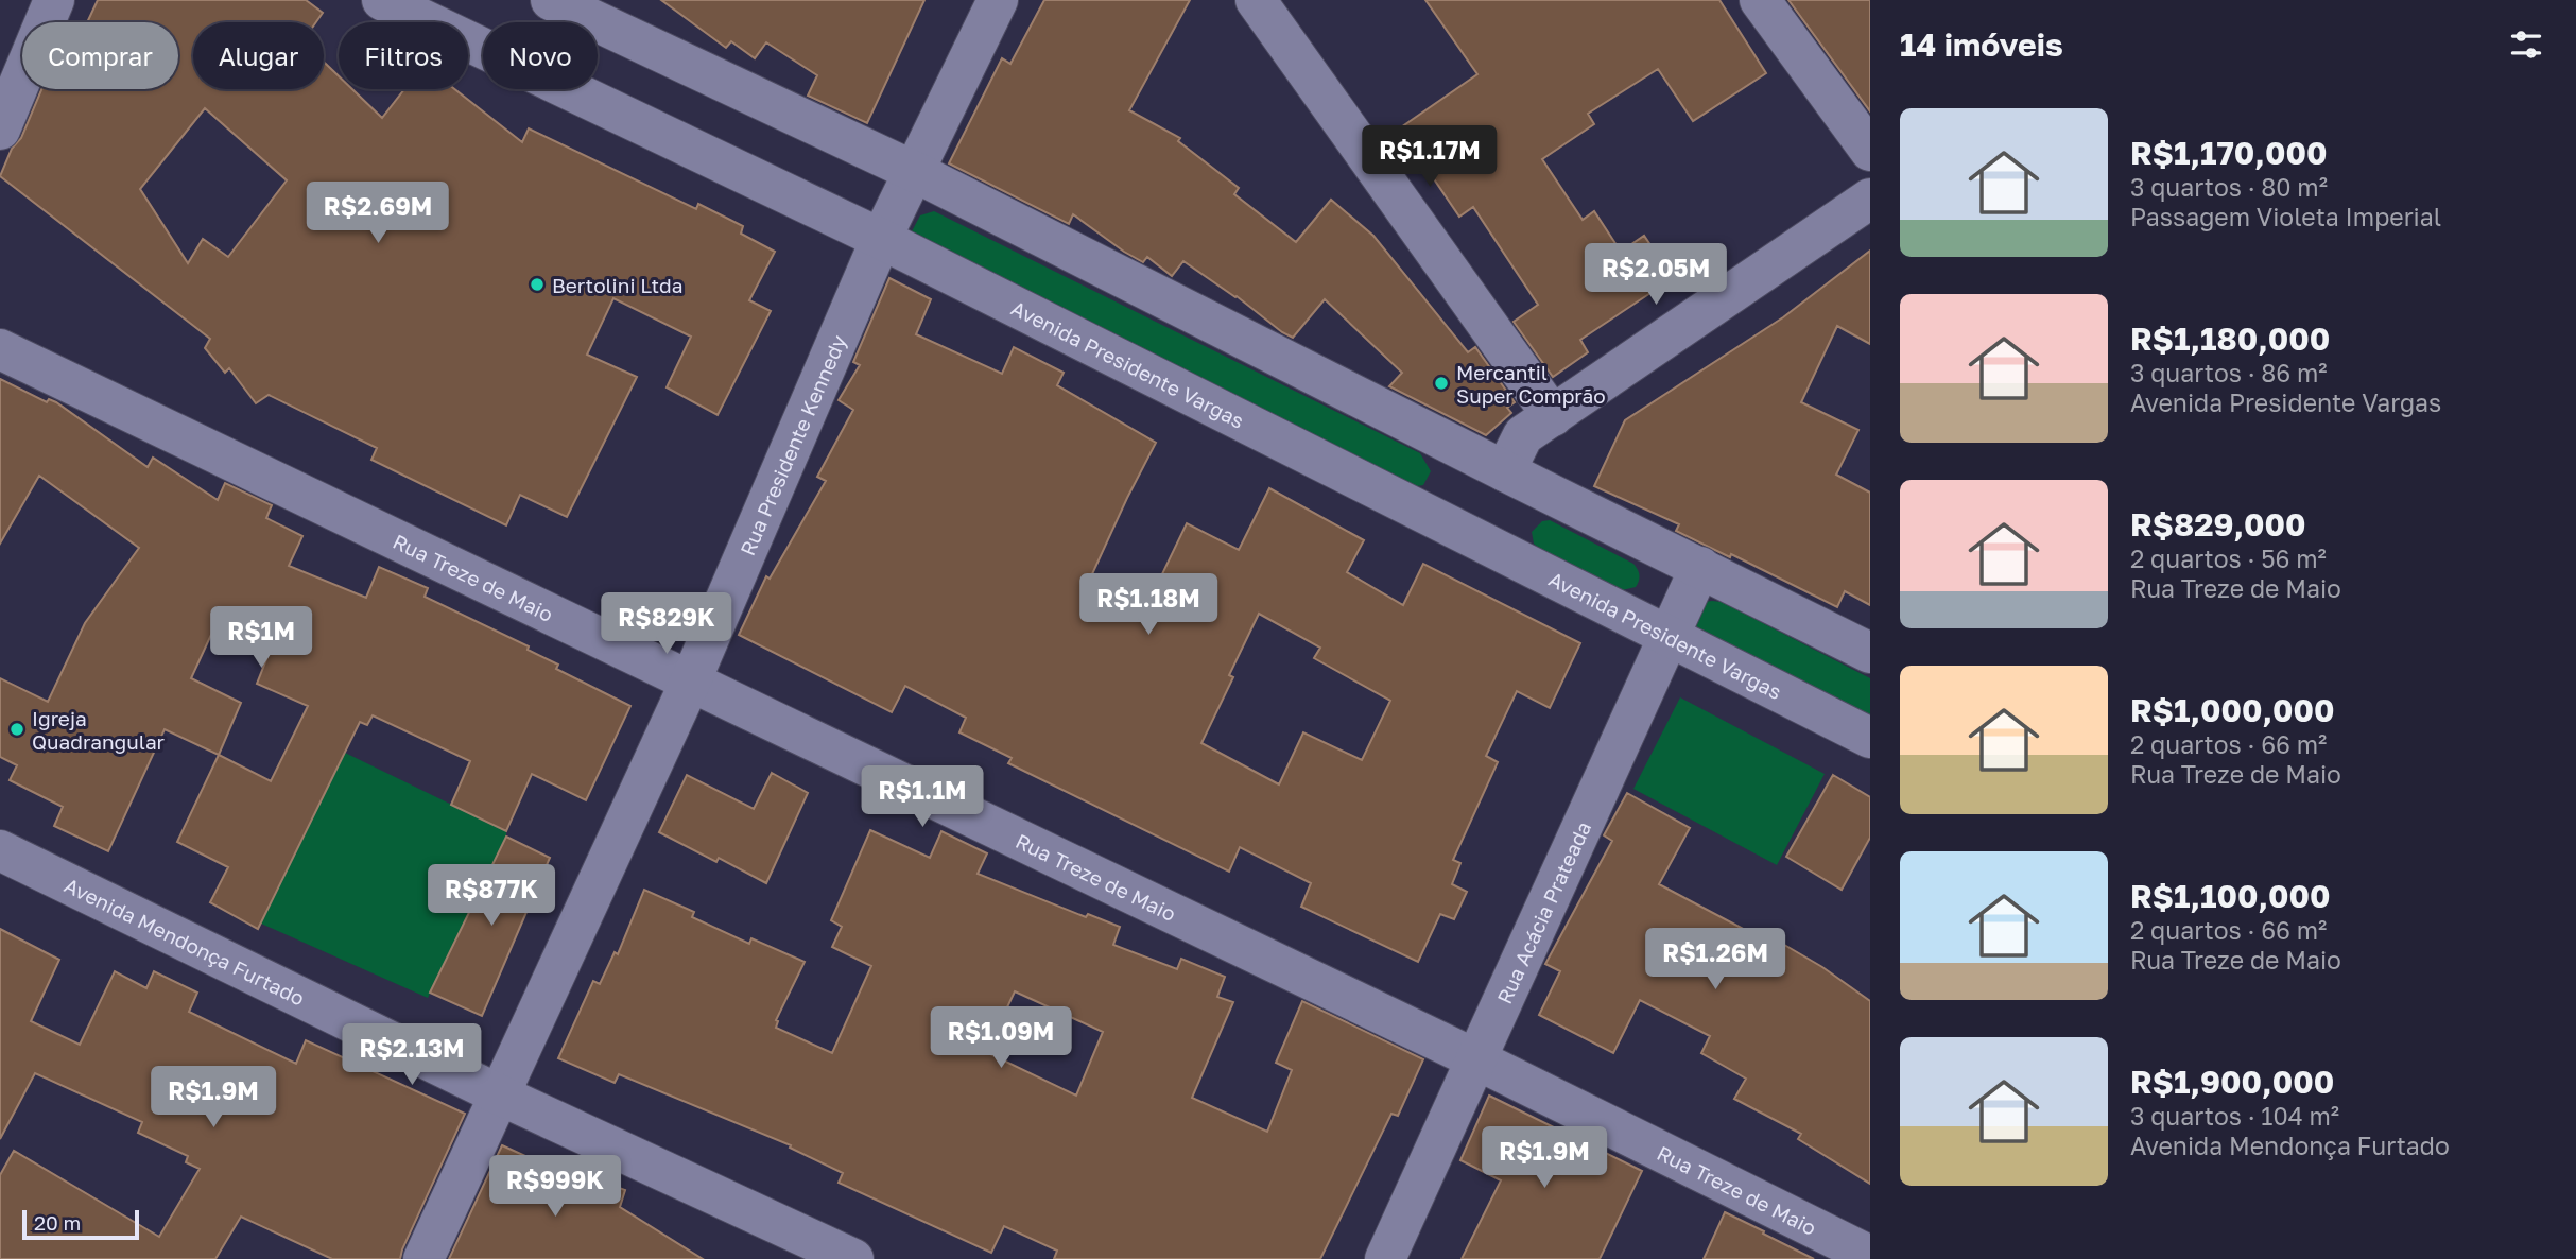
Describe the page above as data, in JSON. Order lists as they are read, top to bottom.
{
  "streets": {
    "street": [
      "Avenida Presidente Vargas",
      "Rua Presidente Kennedy",
      "Rua Treze de Maio",
      "Rua Acácia Prateada",
      "Avenida Mendonça Furtado"
    ]
  },
  "crossings": [
    ["Avenida Presidente Vargas", "Rua Presidente Kennedy"],
    ["Avenida Presidente Vargas", "Rua Acácia Prateada"],
    ["Rua Presidente Kennedy", "Rua Treze de Maio"],
    ["Rua Presidente Kennedy", "Avenida Mendonça Furtado"],
    ["Rua Treze de Maio", "Rua Acácia Prateada"]
  ],
  "places": ["Bertolini Ltda", "Mercantil Super Comprão", "Igreja Quadrangular"],
  "scale_bar": "20 m",
  "page": {
    "heading": "14 imóveis",
    "chip": [
      "Comprar",
      "Alugar",
      "Filtros",
      "Novo"
    ],
    "list": [
      {
        "name": "R$1,170,000",
        "note": "3 quartos · 80 m² · Passagem Violeta Imperial"
      },
      {
        "name": "R$1,180,000",
        "note": "3 quartos · 86 m² · Avenida Presidente Vargas"
      },
      {
        "name": "R$829,000",
        "note": "2 quartos · 56 m² · Rua Treze de Maio"
      },
      {
        "name": "R$1,000,000",
        "note": "2 quartos · 66 m² · Rua Treze de Maio"
      },
      {
        "name": "R$1,100,000",
        "note": "2 quartos · 66 m² · Rua Treze de Maio"
      },
      {
        "name": "R$1,900,000",
        "note": "3 quartos · 104 m² · Avenida Mendonça Furtado"
      }
    ],
    "price": [
      "R$1.17M",
      "R$2.69M",
      "R$2.05M",
      "R$1.18M",
      "R$829K",
      "R$1M",
      "R$1.1M",
      "R$877K",
      "R$1.26M",
      "R$1.09M",
      "R$2.13M",
      "R$1.9M",
      "R$1.9M",
      "R$999K"
    ],
    "scale": "20 m"
  }
}
